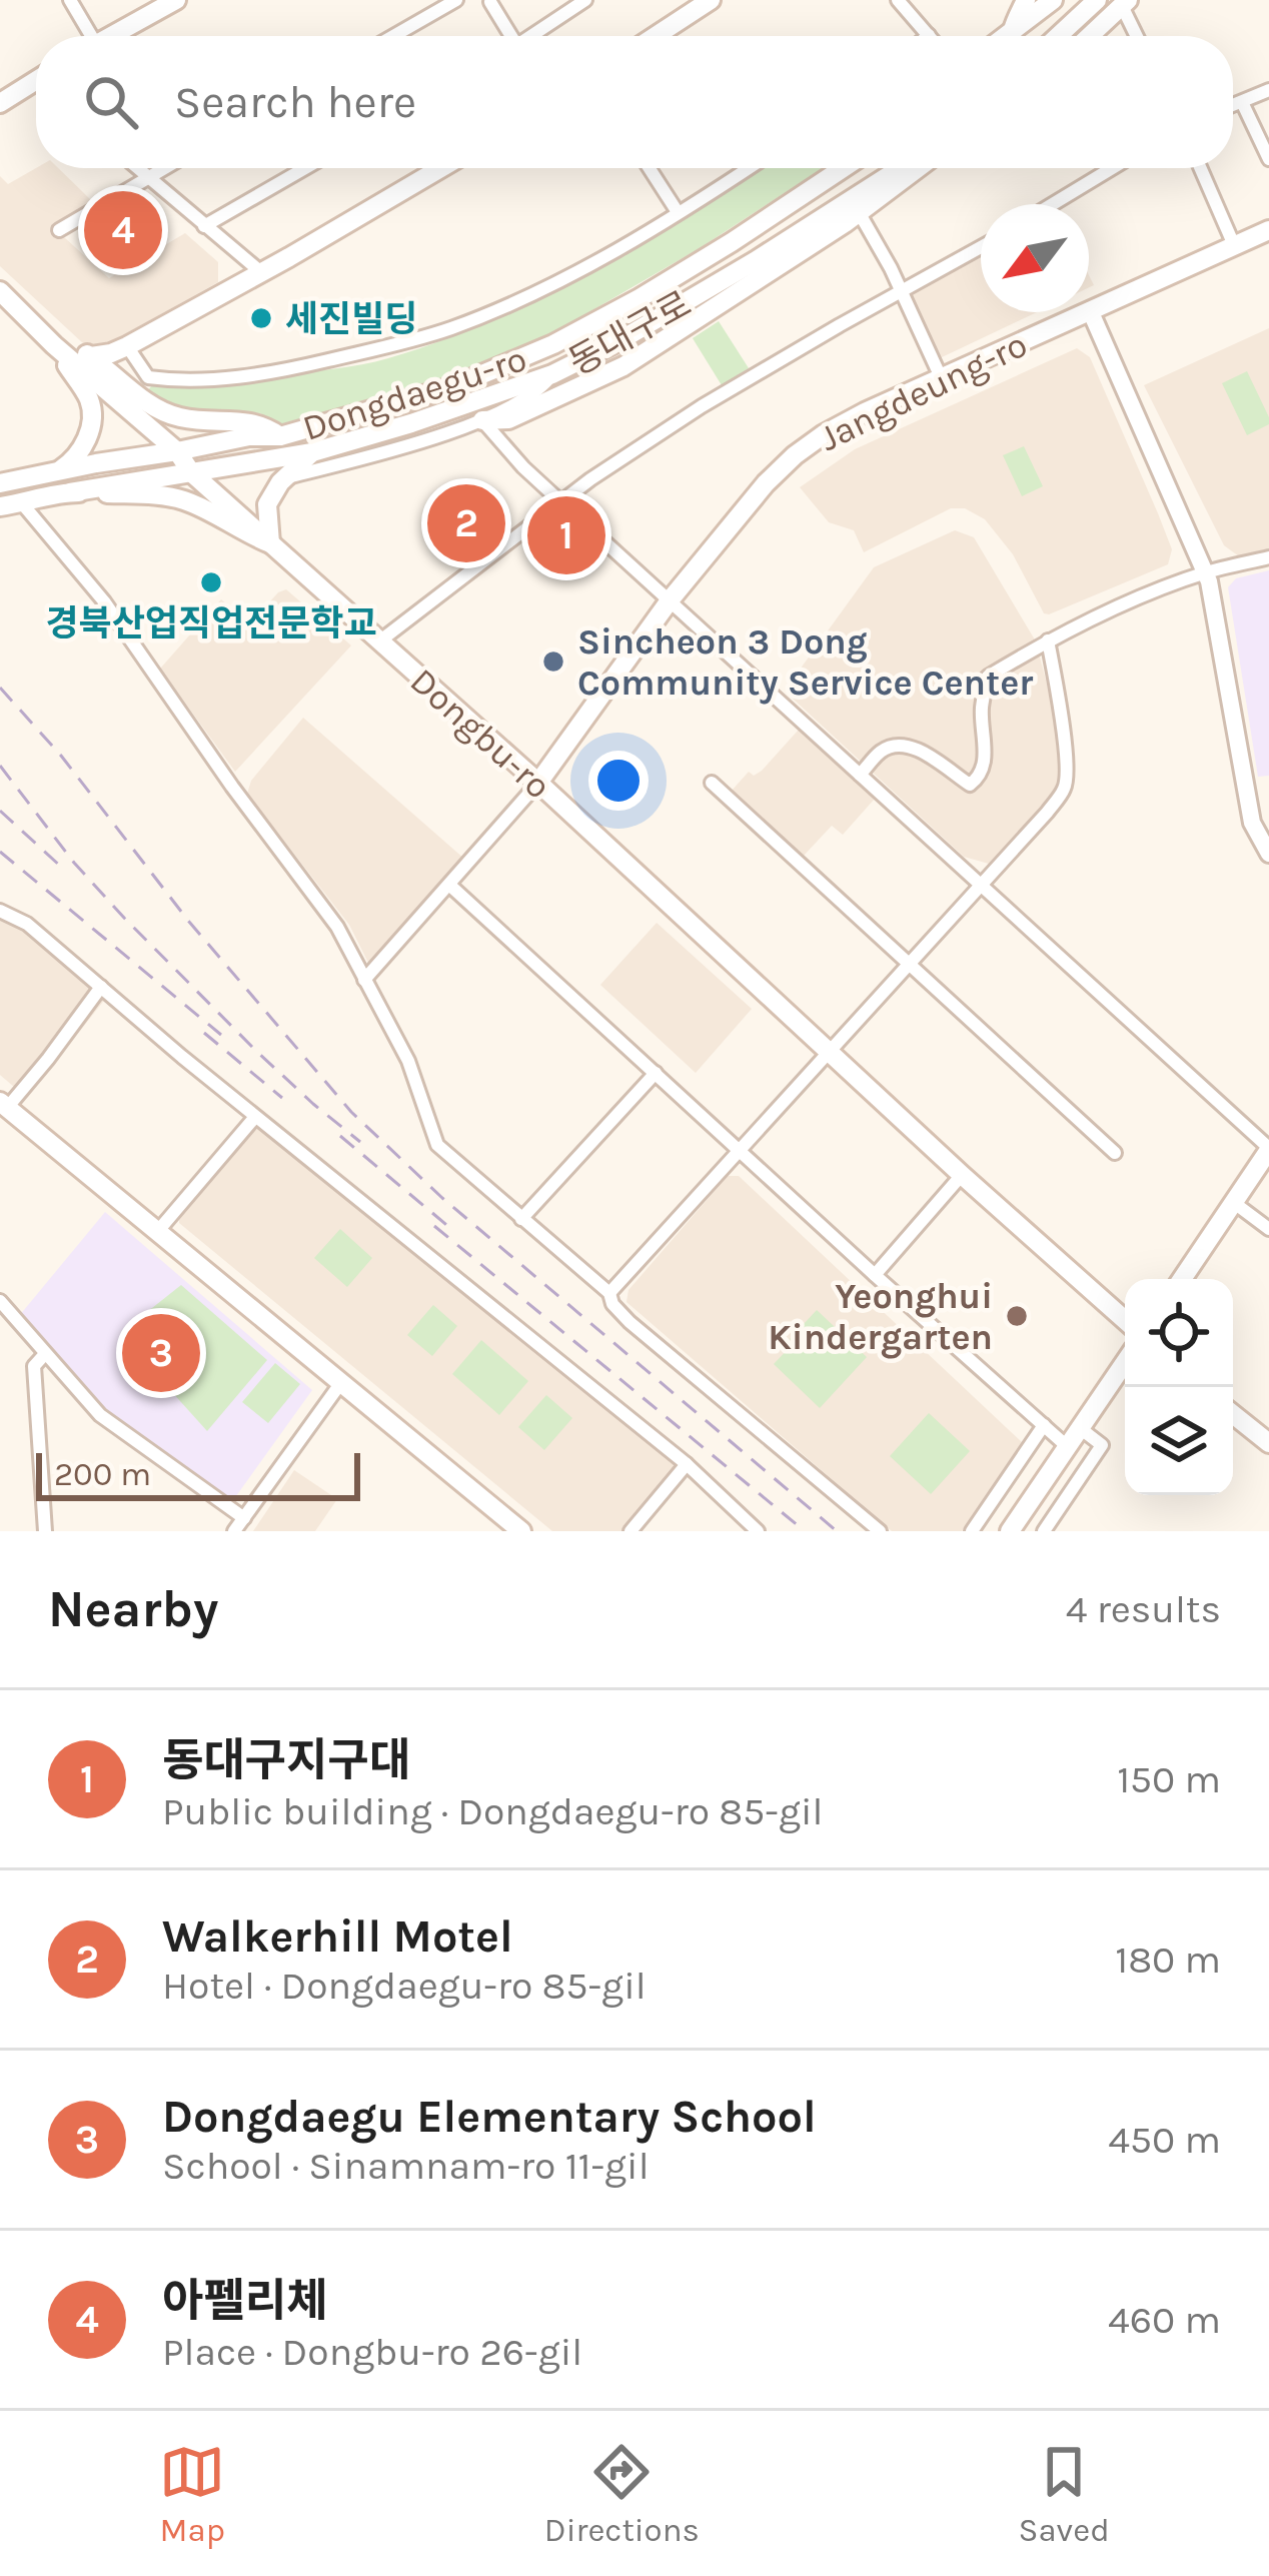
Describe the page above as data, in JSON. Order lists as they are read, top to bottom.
{
  "streets": {
    "main road": [
      "동대구로",
      "Jangdeung-ro",
      "Dongdaegu-ro",
      "Dongbu-ro"
    ]
  },
  "crossings": [
    ["동대구로", "Dongbu-ro"],
    ["Jangdeung-ro", "Dongbu-ro"],
    ["Dongdaegu-ro", "Dongbu-ro"]
  ],
  "places": [
    "세진빌딩",
    "경북산업직업전문학교",
    "Sincheon 3 Dong Community Service Center",
    "Yeonghui Kindergarten"
  ],
  "scale_bar": "200 m",
  "north": "bottom left",
  "page": {
    "search": "Search here",
    "pins": [
      "4",
      "2",
      "1",
      "3"
    ],
    "scale": "200 m",
    "heading": ["Nearby", "4 results"],
    "list": [
      {
        "mark": "1",
        "name": "동대구지구대",
        "note": "Public building · Dongdaegu-ro 85-gil",
        "value": "150 m"
      },
      {
        "mark": "2",
        "name": "Walkerhill Motel",
        "note": "Hotel · Dongdaegu-ro 85-gil",
        "value": "180 m"
      },
      {
        "mark": "3",
        "name": "Dongdaegu Elementary School",
        "note": "School · Sinamnam-ro 11-gil",
        "value": "450 m"
      },
      {
        "mark": "4",
        "name": "아펠리체",
        "note": "Place · Dongbu-ro 26-gil",
        "value": "460 m"
      }
    ],
    "nav": ["Map", "Directions", "Saved"]
  }
}
